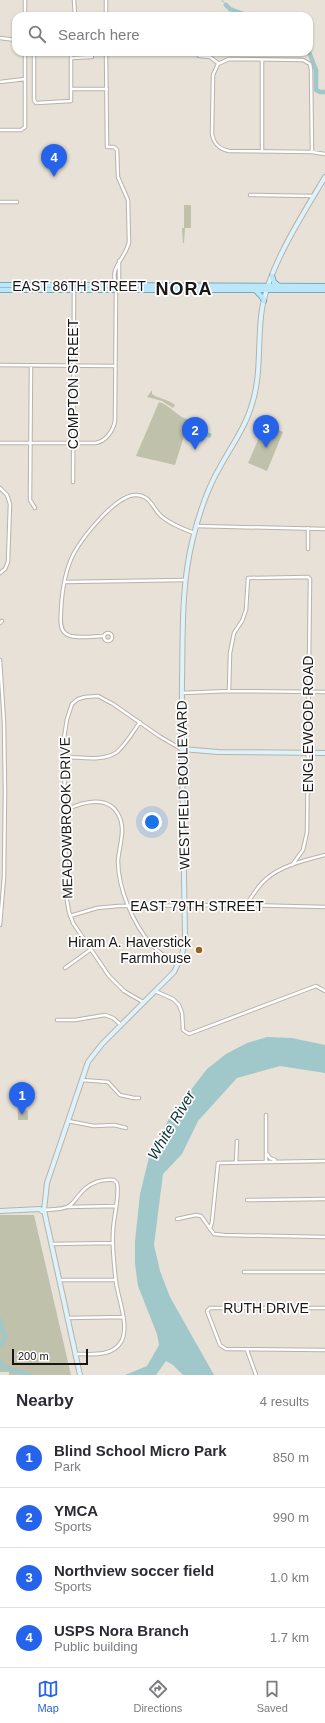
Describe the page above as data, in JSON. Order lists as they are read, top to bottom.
{
  "streets": {
    "main road": ["EAST 86TH STREET"],
    "street": [
      "COMPTON STREET",
      "ENGLEWOOD ROAD",
      "WESTFIELD BOULEVARD",
      "MEADOWBROOK DRIVE",
      "EAST 79TH STREET",
      "RUTH DRIVE"
    ]
  },
  "crossings": [
    ["EAST 86TH STREET", "COMPTON STREET"],
    ["EAST 86TH STREET", "WESTFIELD BOULEVARD"],
    ["WESTFIELD BOULEVARD", "MEADOWBROOK DRIVE"],
    ["WESTFIELD BOULEVARD", "EAST 79TH STREET"],
    ["MEADOWBROOK DRIVE", "EAST 79TH STREET"]
  ],
  "districts": ["NORA"],
  "water": ["White River"],
  "places": ["Hiram A. Haverstick Farmhouse"],
  "scale_bar": "200 m",
  "page": {
    "search": "Search here",
    "pins": [
      "4",
      "3",
      "2",
      "1"
    ],
    "scale": "200 m",
    "heading": ["Nearby", "4 results"],
    "list": [
      {
        "mark": "1",
        "name": "Blind School Micro Park",
        "note": "Park",
        "value": "850 m"
      },
      {
        "mark": "2",
        "name": "YMCA",
        "note": "Sports",
        "value": "990 m"
      },
      {
        "mark": "3",
        "name": "Northview soccer field",
        "note": "Sports",
        "value": "1.0 km"
      },
      {
        "mark": "4",
        "name": "USPS Nora Branch",
        "note": "Public building",
        "value": "1.7 km"
      }
    ],
    "nav": ["Map", "Directions", "Saved"]
  }
}
